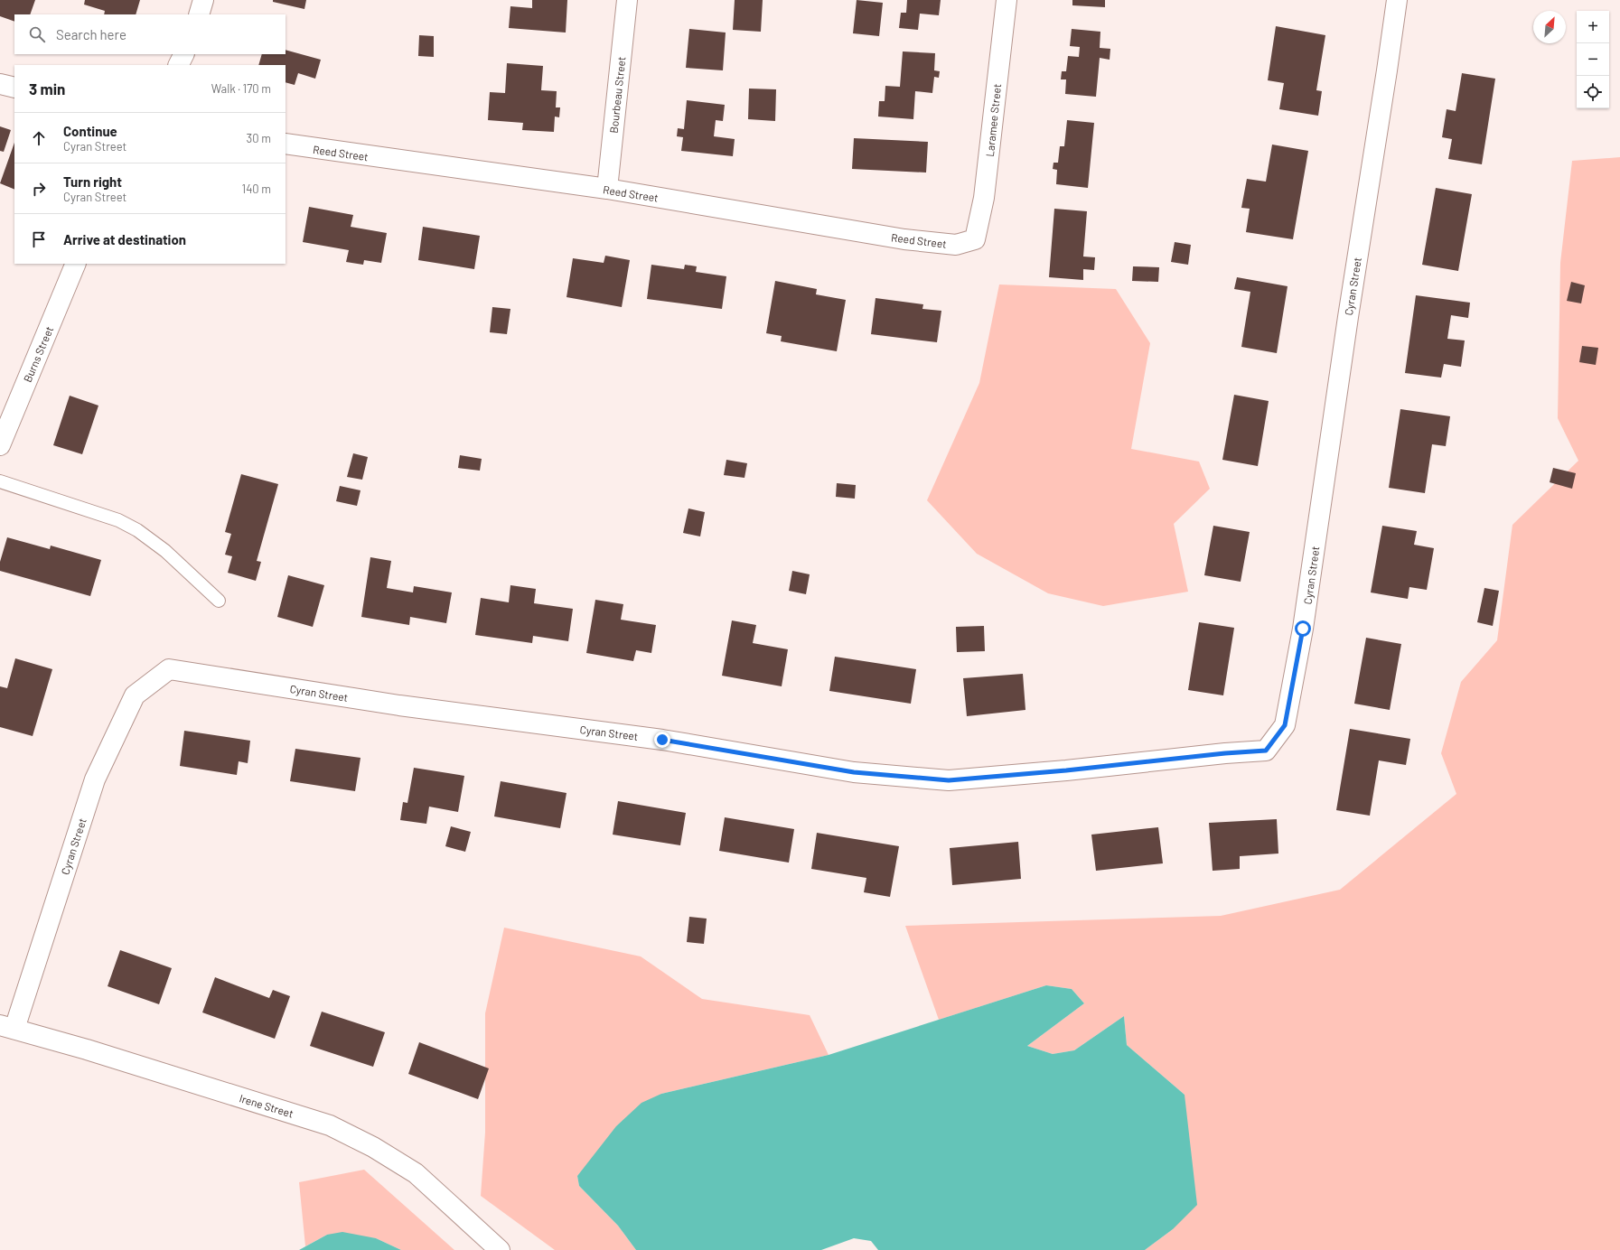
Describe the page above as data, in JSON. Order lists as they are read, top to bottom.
{
  "streets": {
    "street": [
      "Bourbeau Street",
      "Laramee Street",
      "Reed Street",
      "Cyran Street",
      "Burns Street",
      "Irene Street"
    ]
  },
  "crossings": [
    ["Bourbeau Street", "Reed Street"],
    ["Laramee Street", "Reed Street"],
    ["Cyran Street", "Irene Street"]
  ],
  "north": "top right",
  "page": {
    "map_buttons": ["+", "−"],
    "search": "Search here",
    "heading": ["3 min", "Walk · 170 m"],
    "list": [
      ["Continue", "Cyran Street", "30 m"],
      ["Turn right", "Cyran Street", "140 m"],
      "Arrive at destination"
    ]
  }
}
